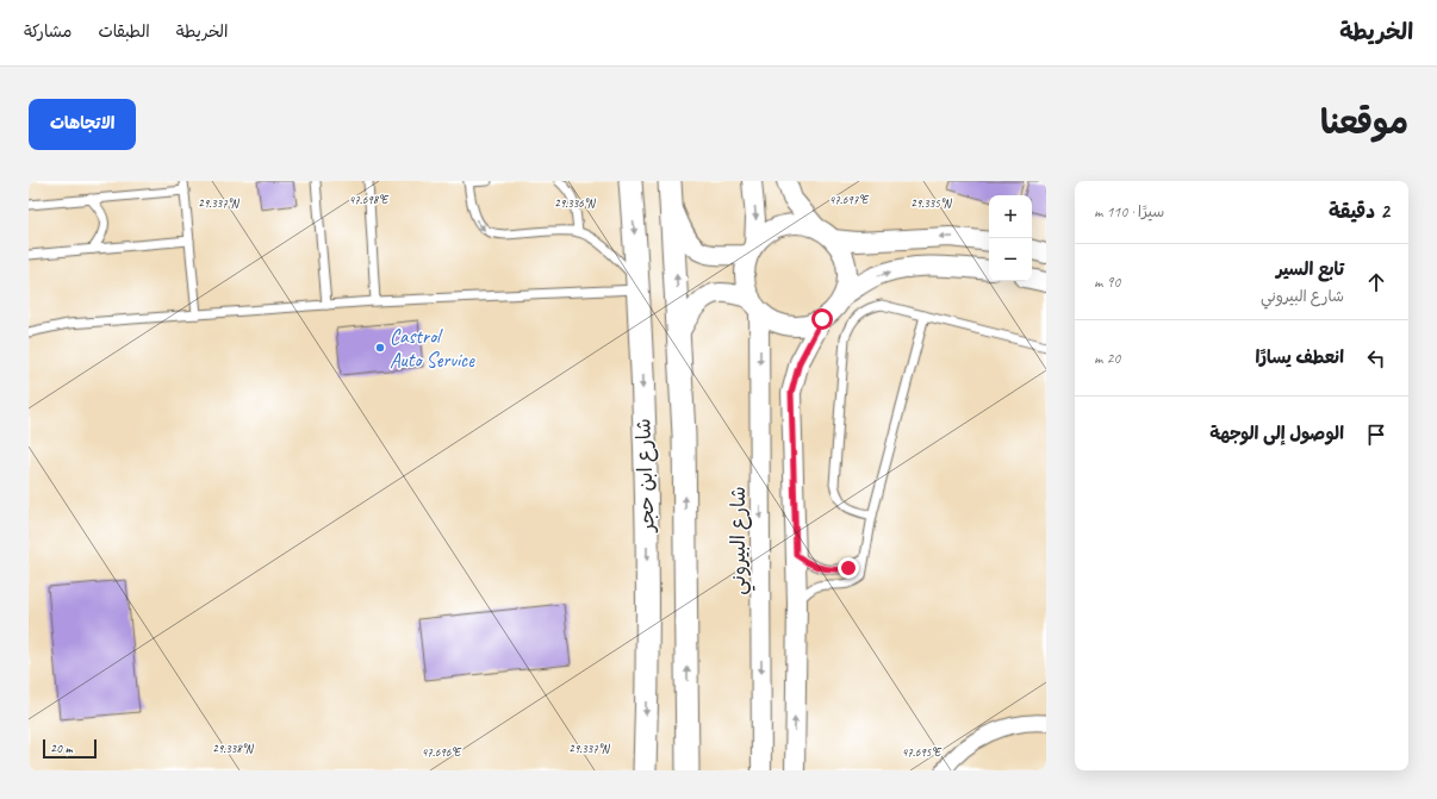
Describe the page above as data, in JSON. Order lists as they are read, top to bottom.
{
  "streets": {
    "main road": ["شارع ابن حجر"],
    "street": ["شارع البيروني"]
  },
  "places": ["Castrol Auto Service"],
  "scale_bar": "20 m",
  "page": {
    "header": "الخريطة",
    "nav": ["الخريطة", "الطبقات", "مشاركة"],
    "title": "موقعنا",
    "buttons": "الاتجاهات",
    "heading": ["2 دقيقة", "سيرًا · 110 m"],
    "map_buttons": ["+", "−"],
    "list": [
      ["تابع السير", "شارع البيروني", "90 m"],
      ["انعطف يسارًا", "20 m"],
      "الوصول إلى الوجهة"
    ],
    "scale": "20 m"
  },
  "coordinates": [
    "47.698°E",
    "47.697°E",
    "29.337°N",
    "29.336°N",
    "29.335°N",
    "29.338°N",
    "47.696°E",
    "47.695°E"
  ]
}
